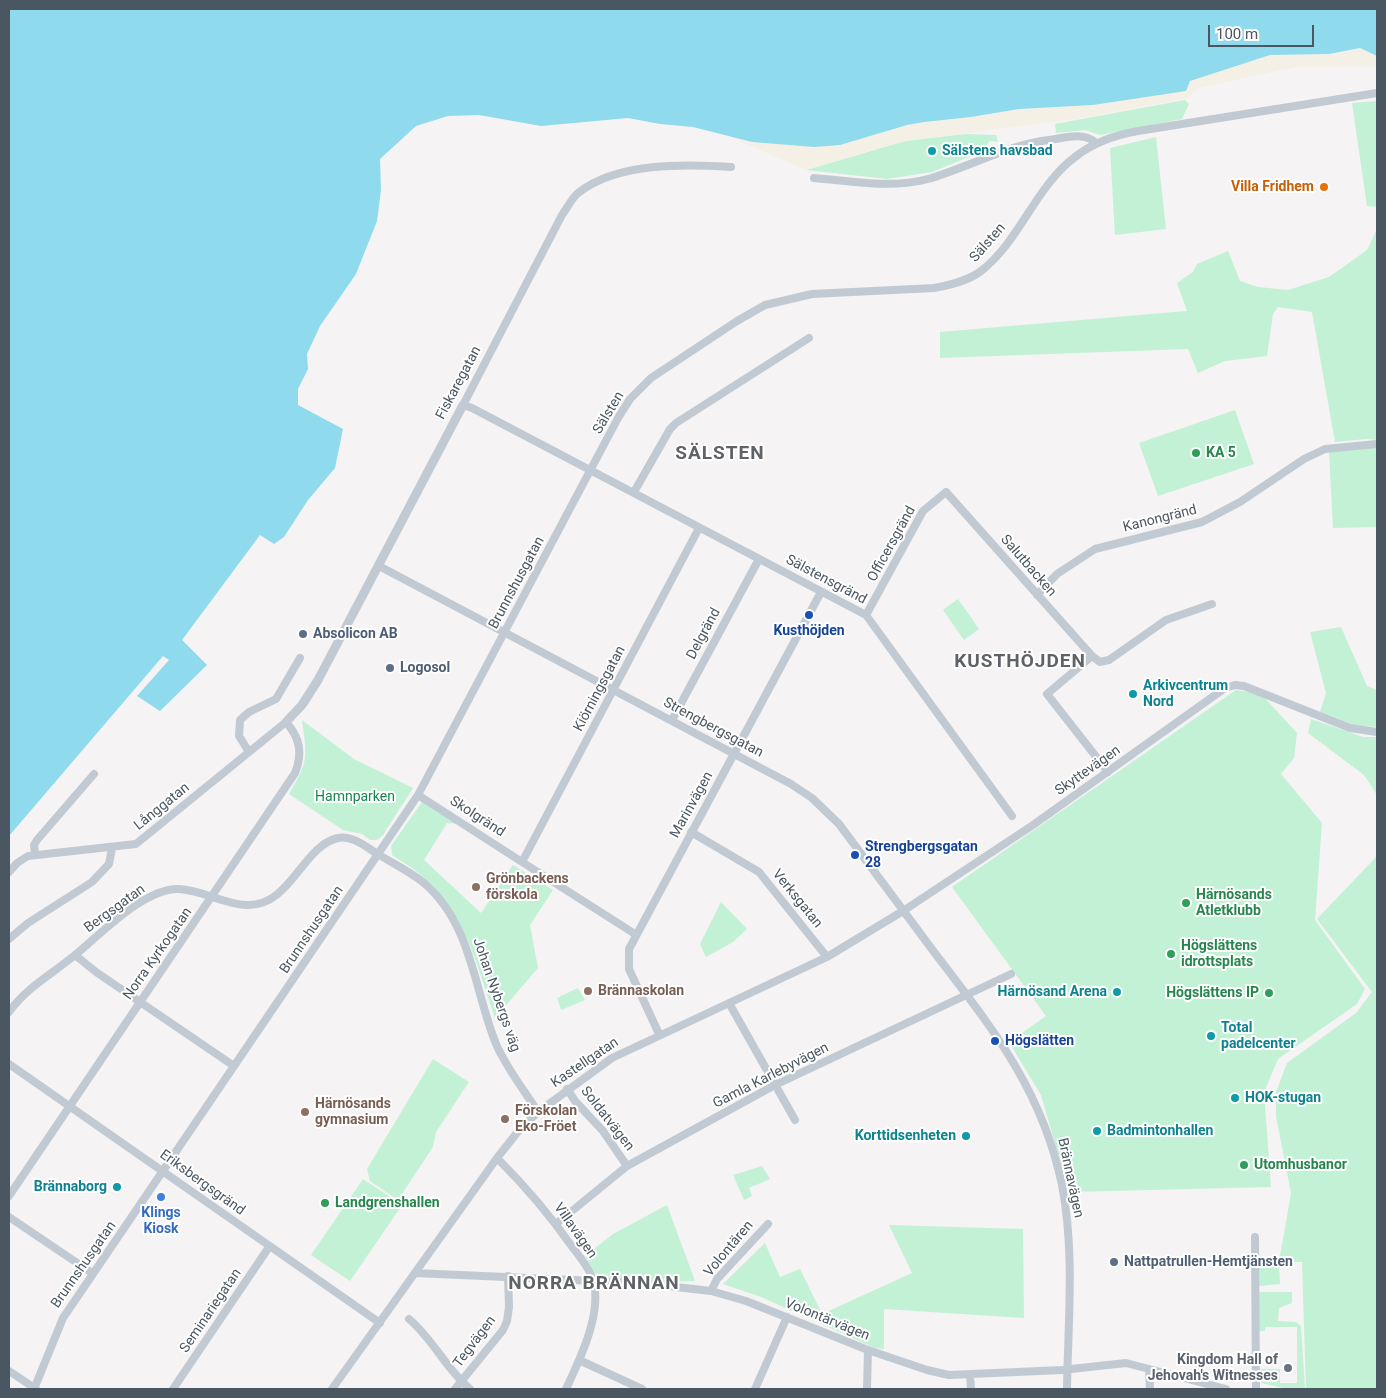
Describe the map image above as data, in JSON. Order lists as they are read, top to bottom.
{
  "streets": {
    "street": [
      "Sälsten",
      "Fiskaregatan",
      "Kanongränd",
      "Officersgränd",
      "Salutbacken",
      "Sälstensgränd",
      "Brunnshusgatan",
      "Delgränd",
      "Kiörningsgatan",
      "Strengbergsgatan",
      "Skyttevägen",
      "Marinvägen",
      "Långgatan",
      "Skolgränd",
      "Verksgatan",
      "Bergsgatan",
      "Norra Kyrkogatan",
      "Johan Nybergs väg",
      "Kastellgatan",
      "Gamla Karlebyvägen",
      "Soldatvägen",
      "Brännavägen",
      "Eriksbergsgränd",
      "Villavägen",
      "Volontären",
      "Seminariegatan",
      "Volontärvägen",
      "Tegvägen"
    ]
  },
  "crossings": [
    ["Sälsten", "Sälstensgränd"],
    ["Sälsten", "Brunnshusgatan"],
    ["Fiskaregatan", "Sälstensgränd"],
    ["Fiskaregatan", "Strengbergsgatan"],
    ["Fiskaregatan", "Långgatan"],
    ["Fiskaregatan", "Norra Kyrkogatan"],
    ["Kanongränd", "Salutbacken"],
    ["Officersgränd", "Salutbacken"],
    ["Officersgränd", "Sälstensgränd"],
    ["Sälstensgränd", "Brunnshusgatan"],
    ["Sälstensgränd", "Delgränd"],
    ["Sälstensgränd", "Kiörningsgatan"],
    ["Sälstensgränd", "Marinvägen"],
    ["Brunnshusgatan", "Strengbergsgatan"],
    ["Brunnshusgatan", "Skolgränd"],
    ["Brunnshusgatan", "Bergsgatan"],
    ["Brunnshusgatan", "Johan Nybergs väg"],
    ["Brunnshusgatan", "Eriksbergsgränd"],
    ["Delgränd", "Strengbergsgatan"],
    ["Kiörningsgatan", "Strengbergsgatan"],
    ["Kiörningsgatan", "Skolgränd"],
    ["Strengbergsgatan", "Skyttevägen"],
    ["Strengbergsgatan", "Marinvägen"],
    ["Strengbergsgatan", "Kastellgatan"],
    ["Strengbergsgatan", "Gamla Karlebyvägen"],
    ["Strengbergsgatan", "Brännavägen"],
    ["Skyttevägen", "Kastellgatan"],
    ["Marinvägen", "Skolgränd"],
    ["Marinvägen", "Verksgatan"],
    ["Marinvägen", "Kastellgatan"],
    ["Långgatan", "Norra Kyrkogatan"],
    ["Verksgatan", "Kastellgatan"],
    ["Bergsgatan", "Norra Kyrkogatan"],
    ["Bergsgatan", "Johan Nybergs väg"],
    ["Norra Kyrkogatan", "Eriksbergsgränd"],
    ["Johan Nybergs väg", "Kastellgatan"],
    ["Kastellgatan", "Soldatvägen"],
    ["Kastellgatan", "Eriksbergsgränd"],
    ["Kastellgatan", "Villavägen"],
    ["Kastellgatan", "Volontärvägen"],
    ["Gamla Karlebyvägen", "Soldatvägen"],
    ["Gamla Karlebyvägen", "Brännavägen"],
    ["Gamla Karlebyvägen", "Villavägen"],
    ["Brännavägen", "Volontärvägen"],
    ["Eriksbergsgränd", "Seminariegatan"],
    ["Villavägen", "Volontärvägen"],
    ["Volontären", "Volontärvägen"],
    ["Volontärvägen", "Tegvägen"]
  ],
  "districts": ["SÄLSTEN", "KUSTHÖJDEN", "NORRA BRÄNNAN"],
  "parks": ["Hamnparken"],
  "places": [
    "Sälstens havsbad",
    "Villa Fridhem",
    "KA 5",
    "Kusthöjden",
    "Absolicon AB",
    "Logosol",
    "Arkivcentrum Nord",
    "Strengbergsgatan 28",
    "Grönbackens förskola",
    "Härnösands Atletklubb",
    "Högslättens idrottsplats",
    "Brännaskolan",
    "Härnösand Arena",
    "Högslättens IP",
    "Total padelcenter",
    "Högslätten",
    "HOK-stugan",
    "Härnösands gymnasium",
    "Förskolan Eko-Fröet",
    "Badmintonhallen",
    "Korttidsenheten",
    "Utomhusbanor",
    "Brännaborg",
    "Klings Kiosk",
    "Landgrenshallen",
    "Nattpatrullen-Hemtjänsten",
    "Kingdom Hall of Jehovah's Witnesses"
  ],
  "scale_bar": "100 m"
}
